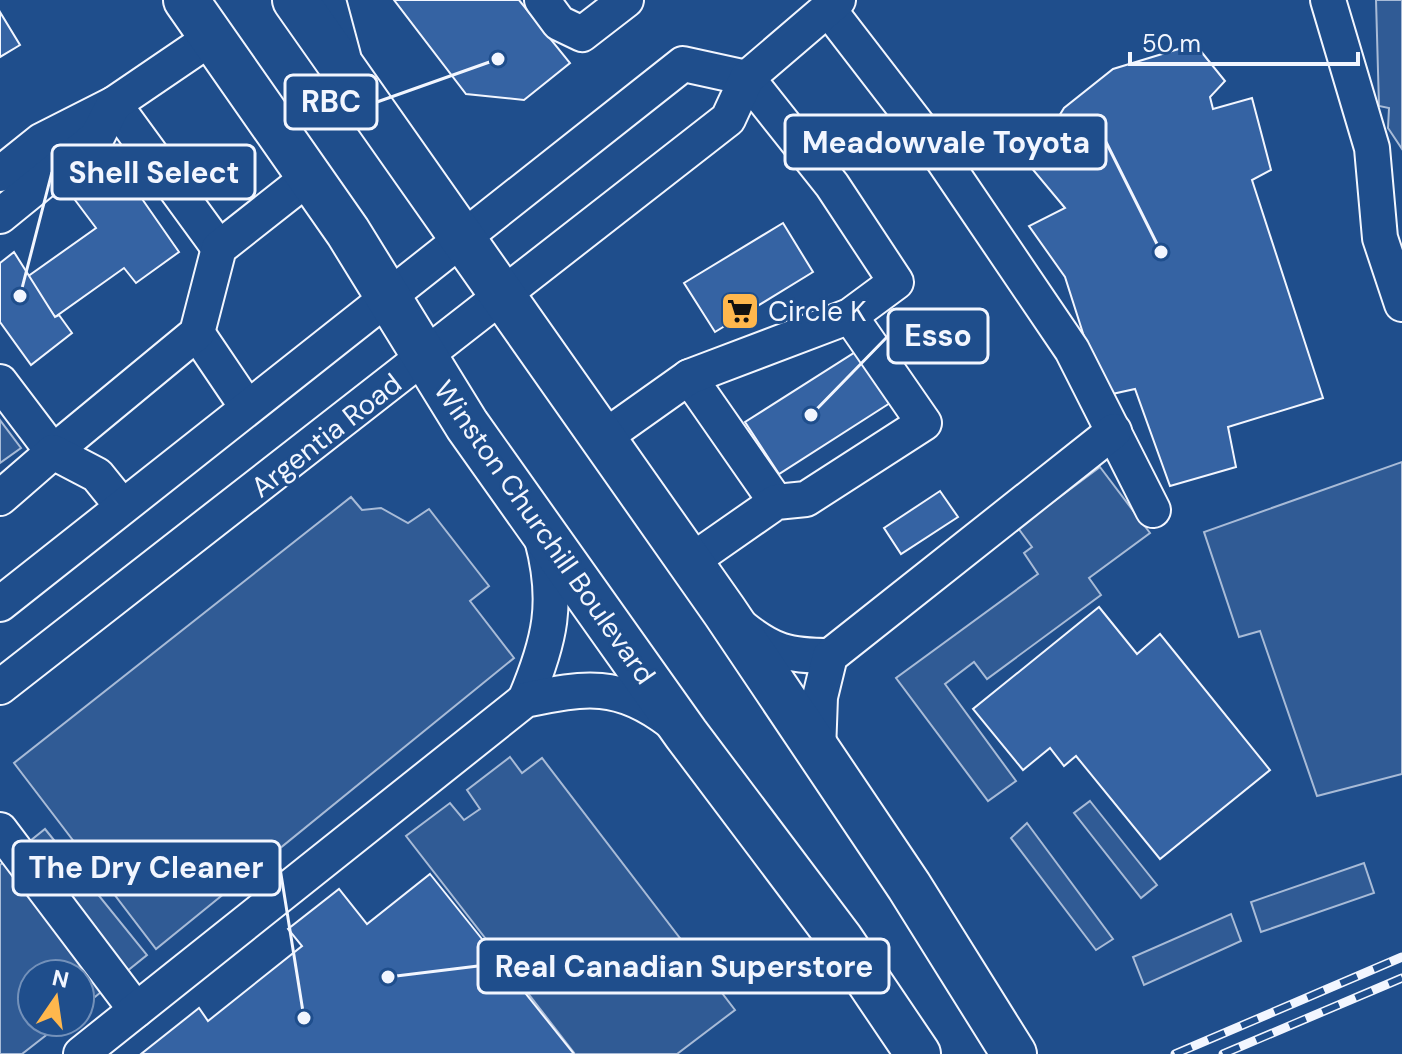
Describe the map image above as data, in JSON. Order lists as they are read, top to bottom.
{
  "streets": {
    "main road": ["Winston Churchill Boulevard"],
    "street": ["Argentia Road"]
  },
  "crossings": [
    ["Argentia Road", "Winston Churchill Boulevard"]
  ],
  "places": {
    "other": [
      "RBC",
      "Meadowvale Toyota",
      "Shell Select",
      "Esso",
      "Real Canadian Superstore",
      "The Dry Cleaner"
    ],
    "supermarket": ["Circle K"]
  },
  "scale_bar": "50 m",
  "north": "top"
}
